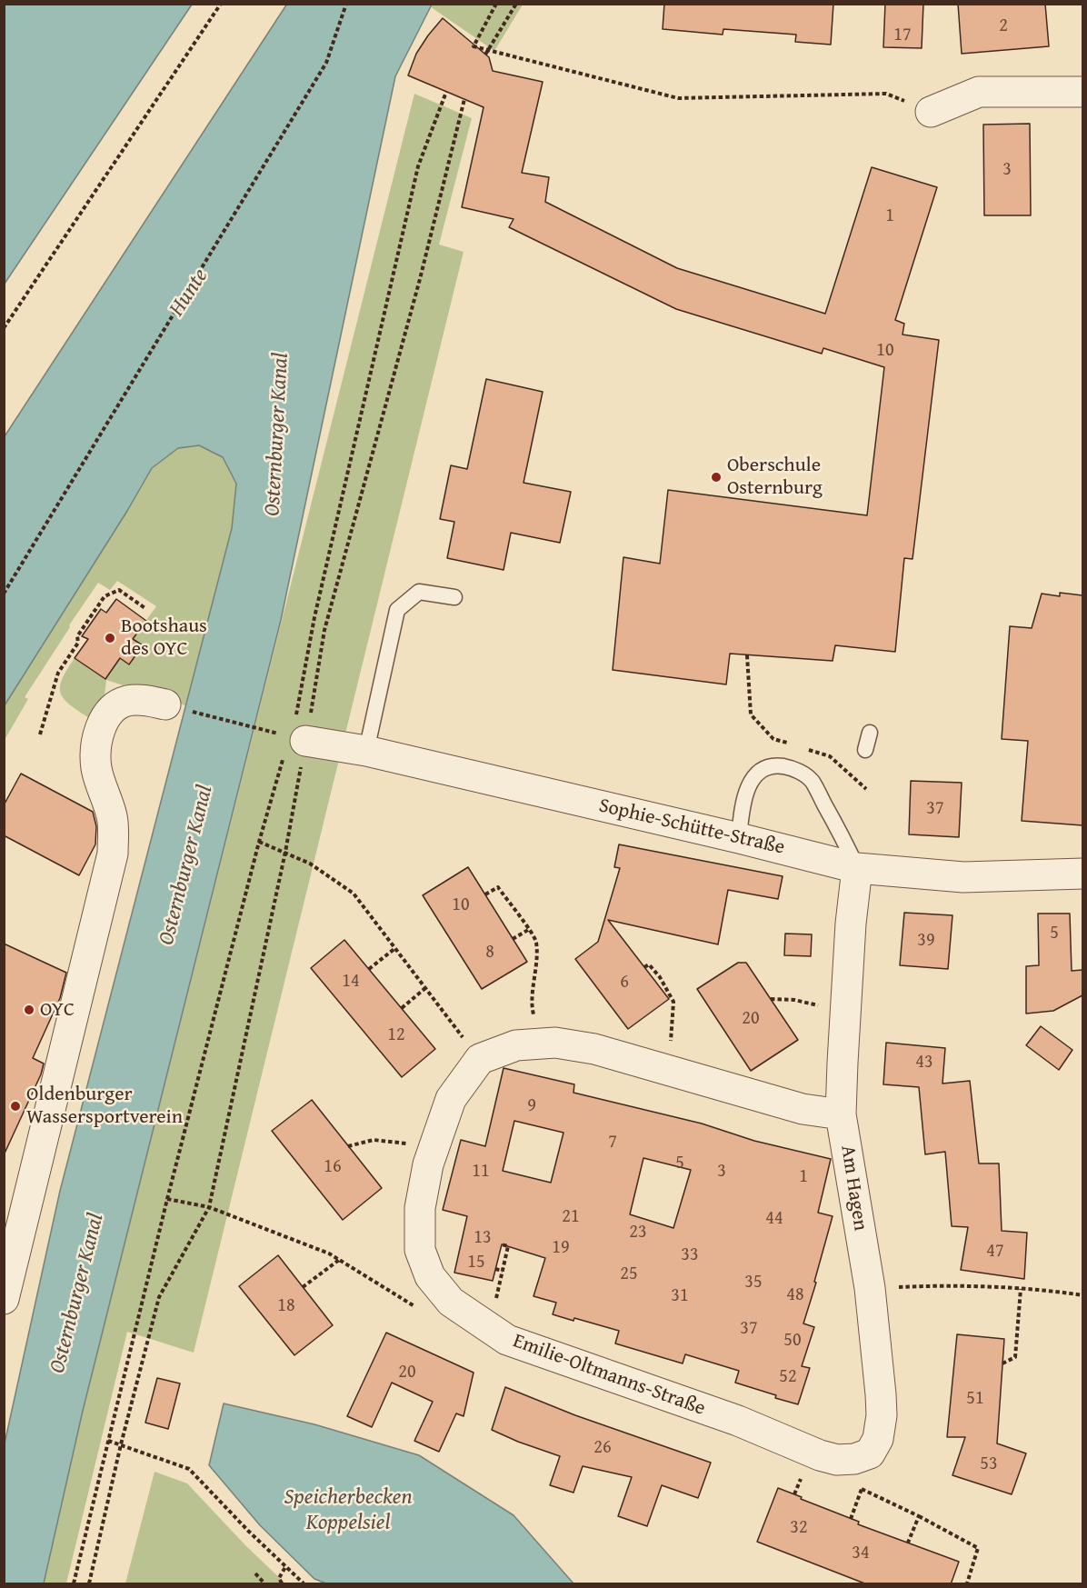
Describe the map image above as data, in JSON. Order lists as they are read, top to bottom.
{
  "streets": {
    "street": ["Sophie-Schütte-Straße", "Am Hagen", "Emilie-Oltmanns-Straße"]
  },
  "crossings": [
    ["Sophie-Schütte-Straße", "Am Hagen"],
    ["Am Hagen", "Emilie-Oltmanns-Straße"]
  ],
  "water": ["Hunte", "Osternburger Kanal", "Speicherbecken Koppelsiel"],
  "places": [
    "Oberschule Osternburg",
    "Bootshaus des OYC",
    "OYC",
    "Oldenburger Wassersportverein"
  ],
  "house_numbers": [
    "2",
    "17",
    "3",
    "1",
    "10",
    "37",
    "10",
    "5",
    "39",
    "8",
    "14",
    "6",
    "20",
    "12",
    "43",
    "9",
    "7",
    "5",
    "16",
    "11",
    "3",
    "1",
    "21",
    "44",
    "23",
    "13",
    "19",
    "47",
    "33",
    "15",
    "25",
    "35",
    "48",
    "31",
    "18",
    "37",
    "50",
    "20",
    "52",
    "51",
    "26",
    "53",
    "32",
    "34"
  ]
}
